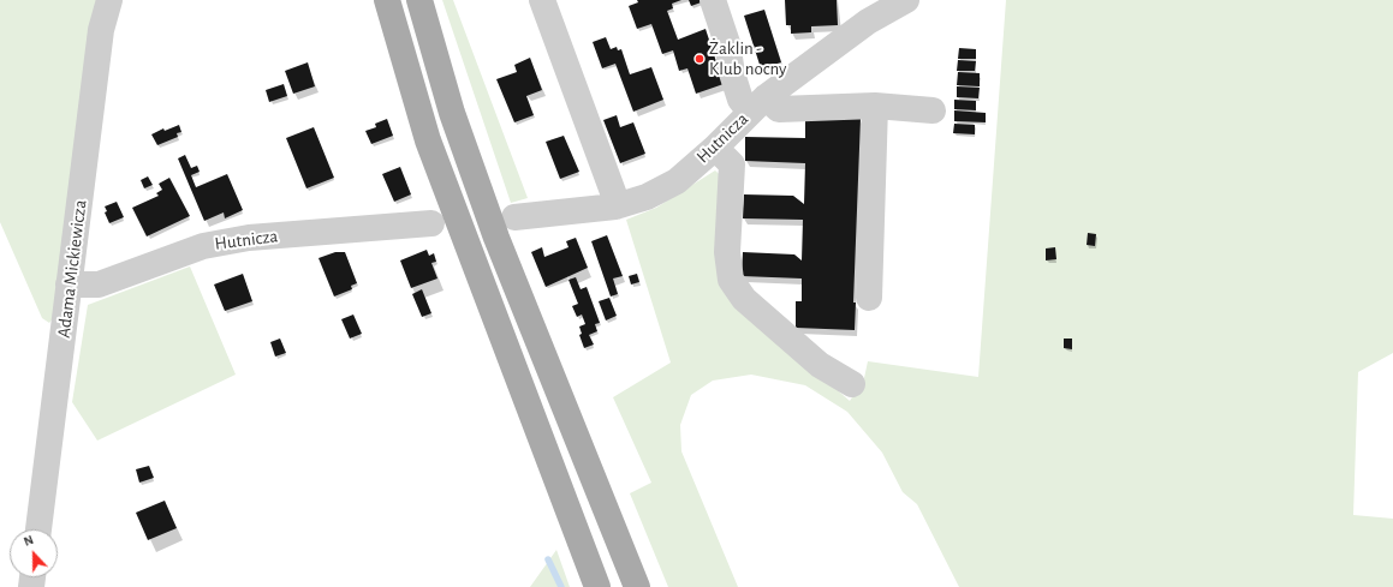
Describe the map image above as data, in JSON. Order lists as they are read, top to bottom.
{
  "streets": {
    "street": ["Hutnicza", "Adama Mickiewicza"]
  },
  "crossings": [
    ["Hutnicza", "Adama Mickiewicza"]
  ],
  "places": ["Żaklin - Klub nocny"],
  "north": "top"
}
